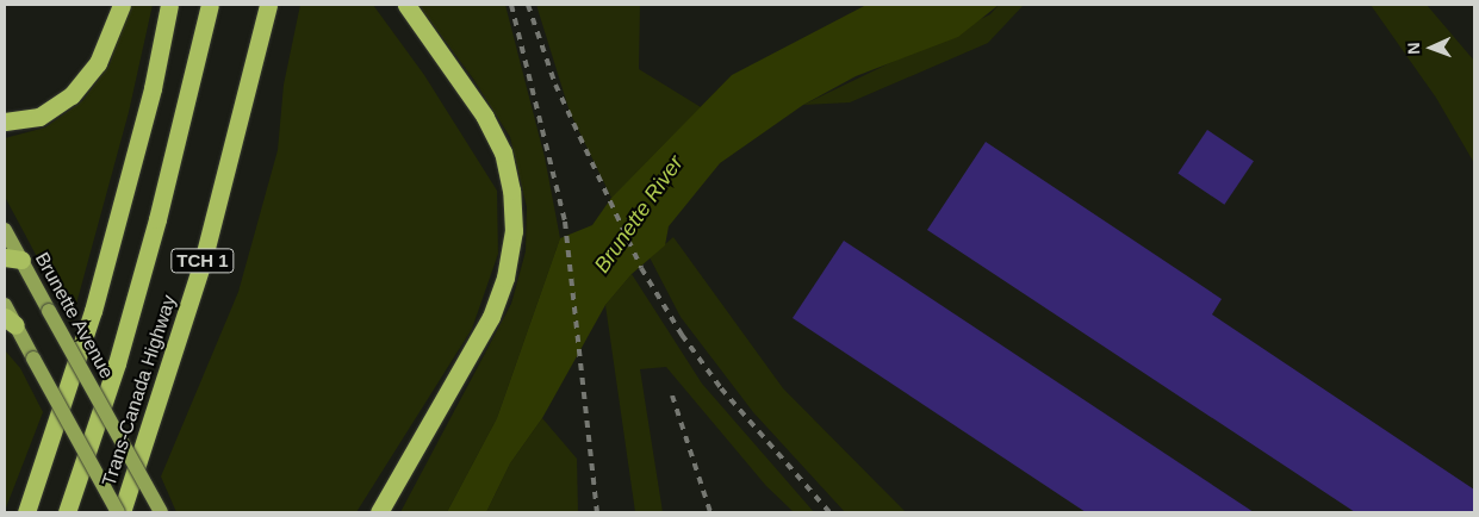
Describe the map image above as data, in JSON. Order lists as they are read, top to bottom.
{
  "streets": {
    "highway": ["TCH 1", "Trans-Canada Highway"],
    "main road": ["Brunette Avenue"]
  },
  "water": ["Brunette River"],
  "north": "left"
}
